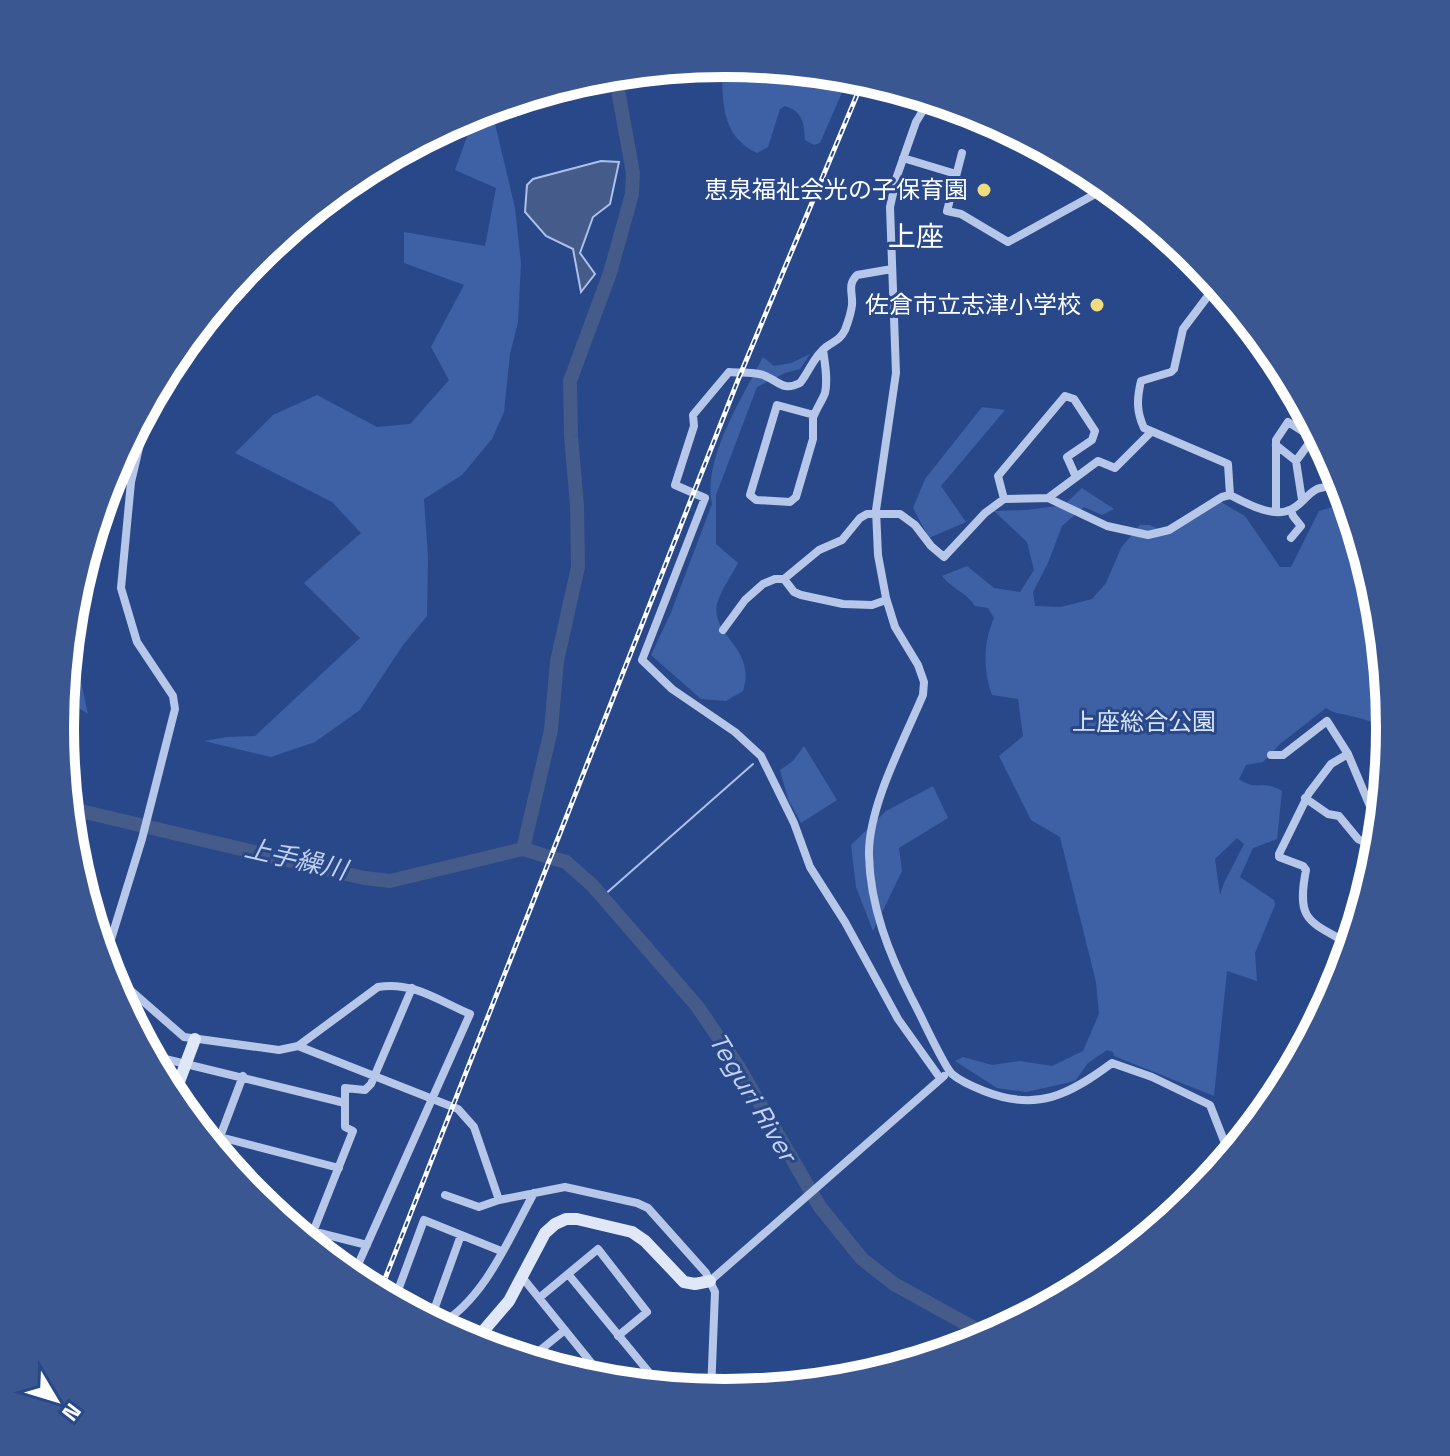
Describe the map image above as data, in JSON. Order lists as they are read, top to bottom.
{
  "districts": ["上座"],
  "water": ["上手繰川", "Teguri River"],
  "parks": ["上座総合公園"],
  "places": ["恵泉福祉会光の子保育園", "佐倉市立志津小学校"],
  "north": "bottom right"
}
